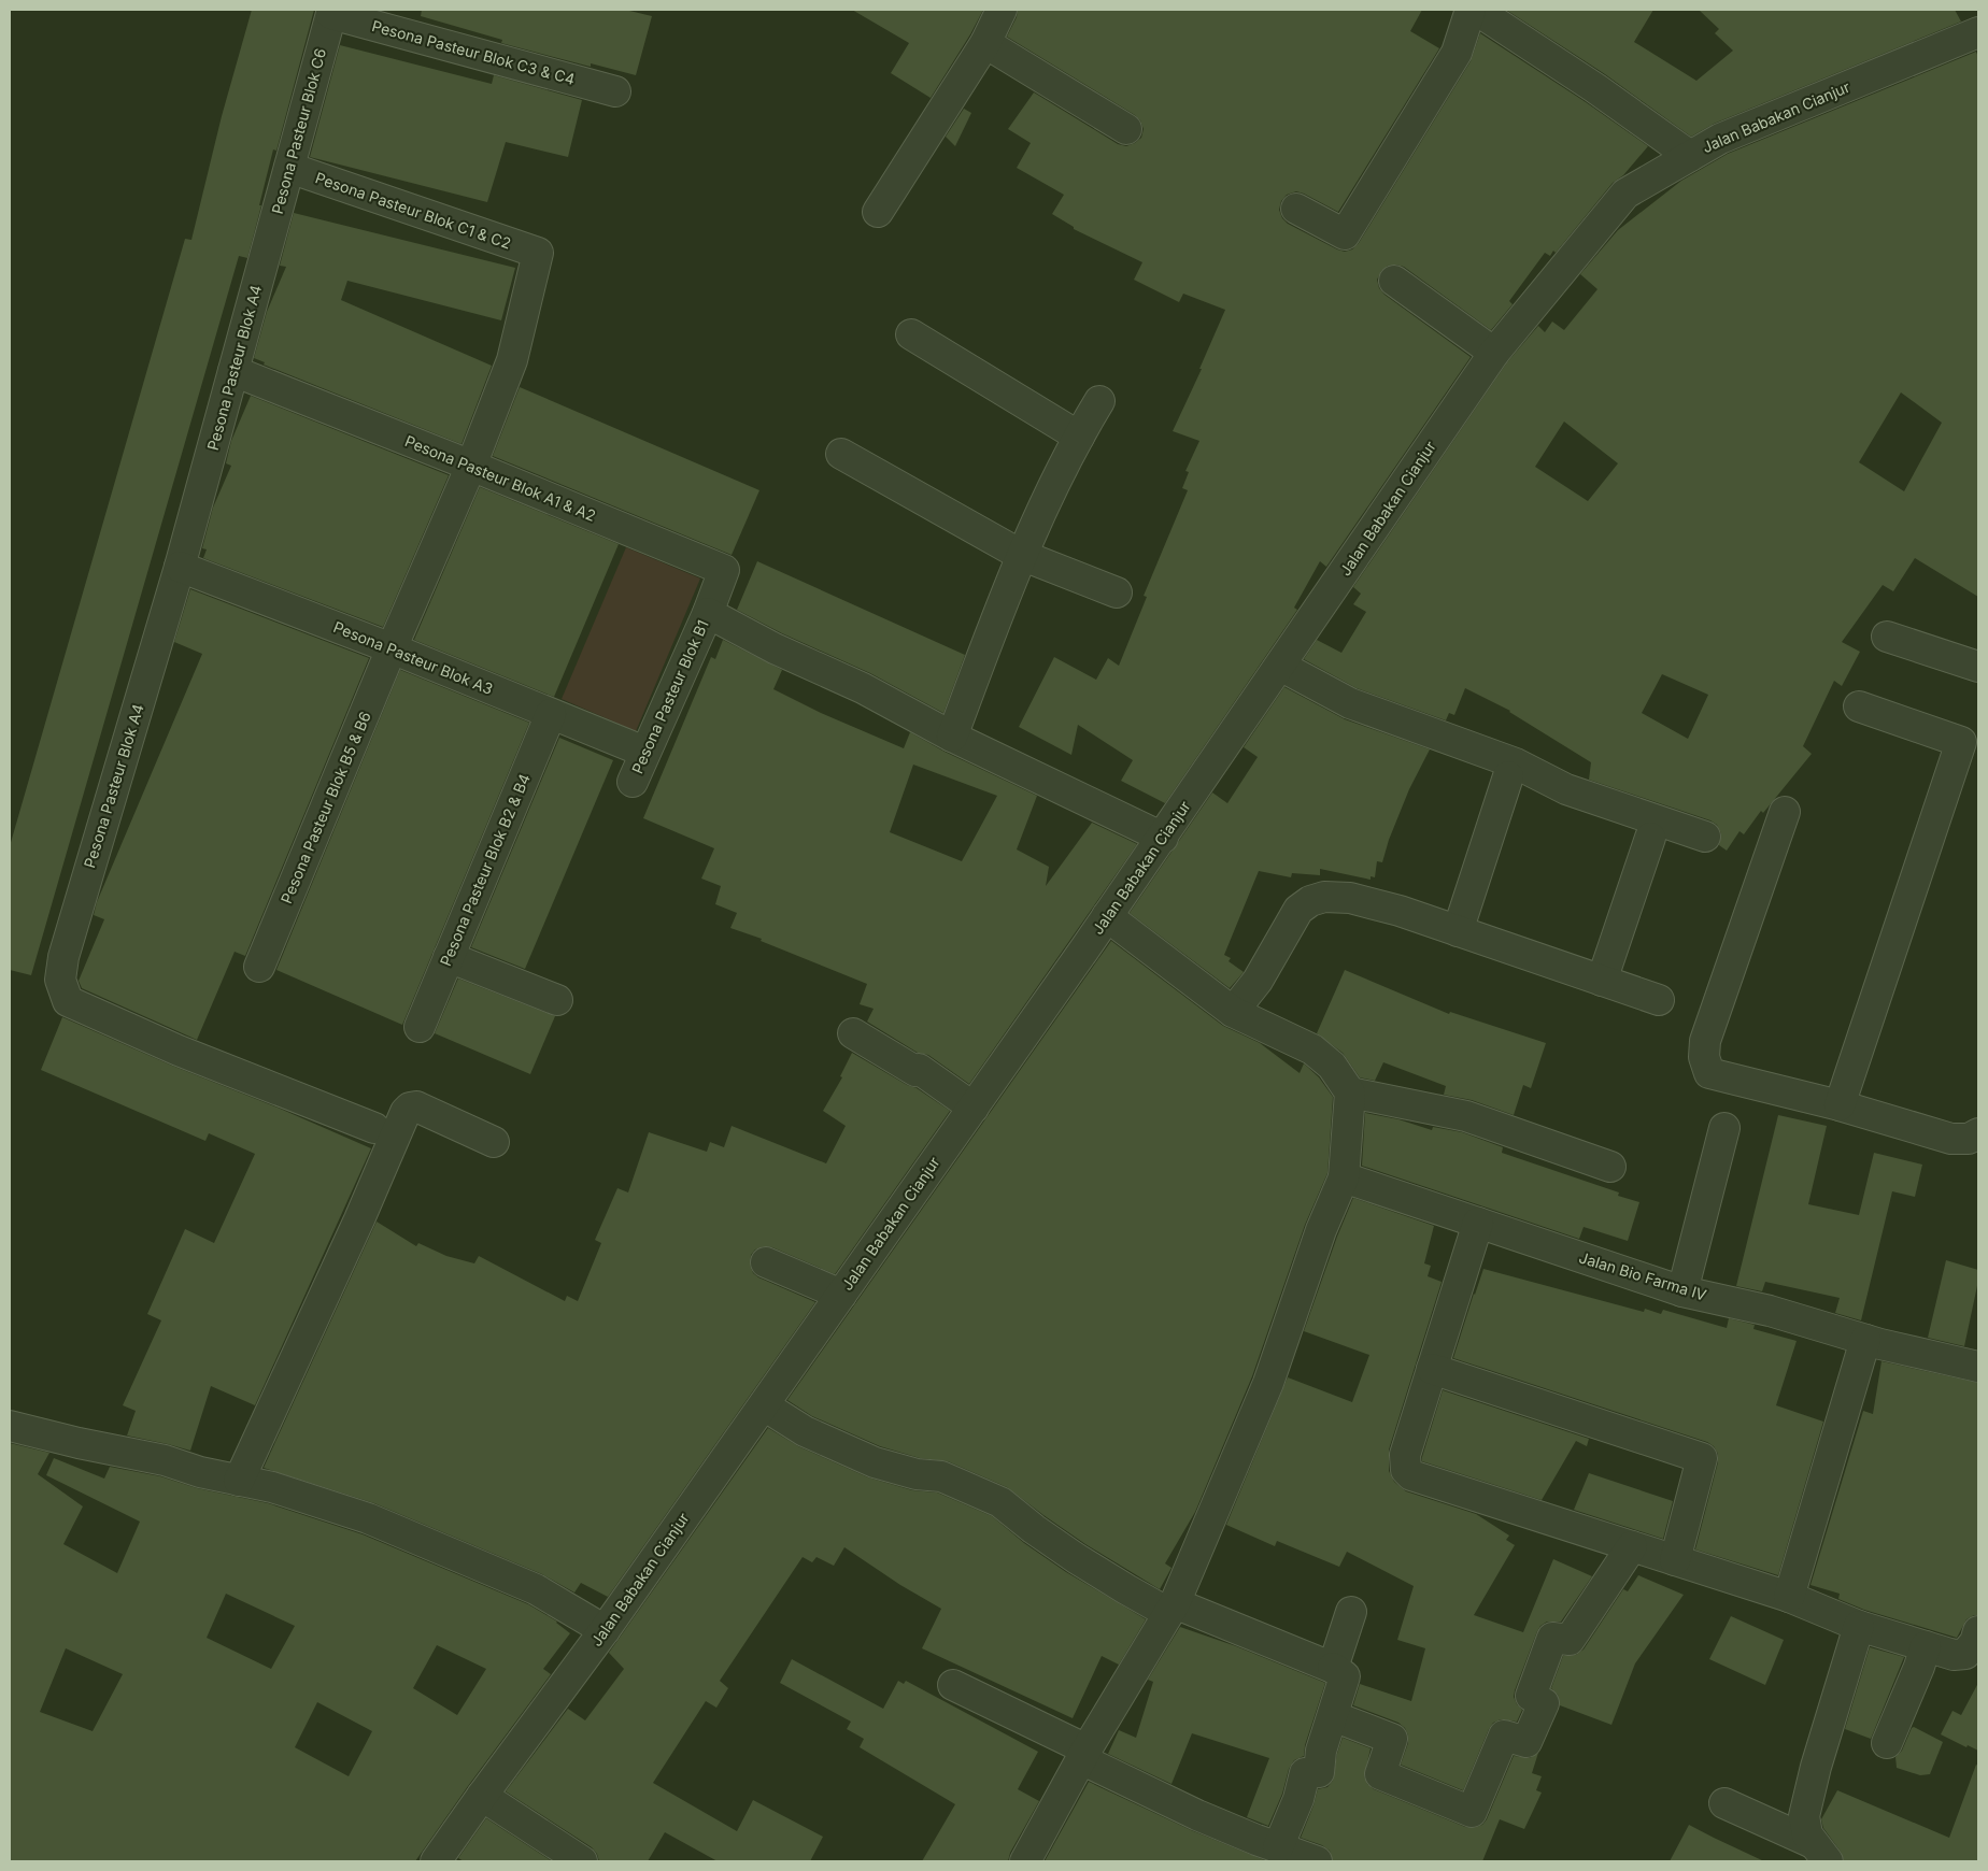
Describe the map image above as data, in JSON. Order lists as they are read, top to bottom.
{
  "streets": {
    "street": [
      "Pesona Pasteur Blok C3 & C4",
      "Jalan Babakan Cianjur",
      "Pesona Pasteur Blok C6",
      "Pesona Pasteur Blok C1 & C2",
      "Pesona Pasteur Blok A4",
      "Pesona Pasteur Blok A1 & A2",
      "Pesona Pasteur Blok A3",
      "Pesona Pasteur Blok B1",
      "Pesona Pasteur Blok B5 & B6",
      "Pesona Pasteur Blok B2 & B4",
      "Jalan Bio Farma IV"
    ]
  },
  "crossings": [
    ["Pesona Pasteur Blok C3 & C4", "Pesona Pasteur Blok C6"],
    ["Pesona Pasteur Blok C6", "Pesona Pasteur Blok C1 & C2"],
    ["Pesona Pasteur Blok C6", "Pesona Pasteur Blok A4"],
    ["Pesona Pasteur Blok C1 & C2", "Pesona Pasteur Blok B5 & B6"],
    ["Pesona Pasteur Blok A4", "Pesona Pasteur Blok A1 & A2"],
    ["Pesona Pasteur Blok A4", "Pesona Pasteur Blok A3"],
    ["Pesona Pasteur Blok A1 & A2", "Pesona Pasteur Blok B1"],
    ["Pesona Pasteur Blok A1 & A2", "Pesona Pasteur Blok B5 & B6"],
    ["Pesona Pasteur Blok A3", "Pesona Pasteur Blok B1"],
    ["Pesona Pasteur Blok A3", "Pesona Pasteur Blok B5 & B6"],
    ["Pesona Pasteur Blok A3", "Pesona Pasteur Blok B2 & B4"]
  ]
}
